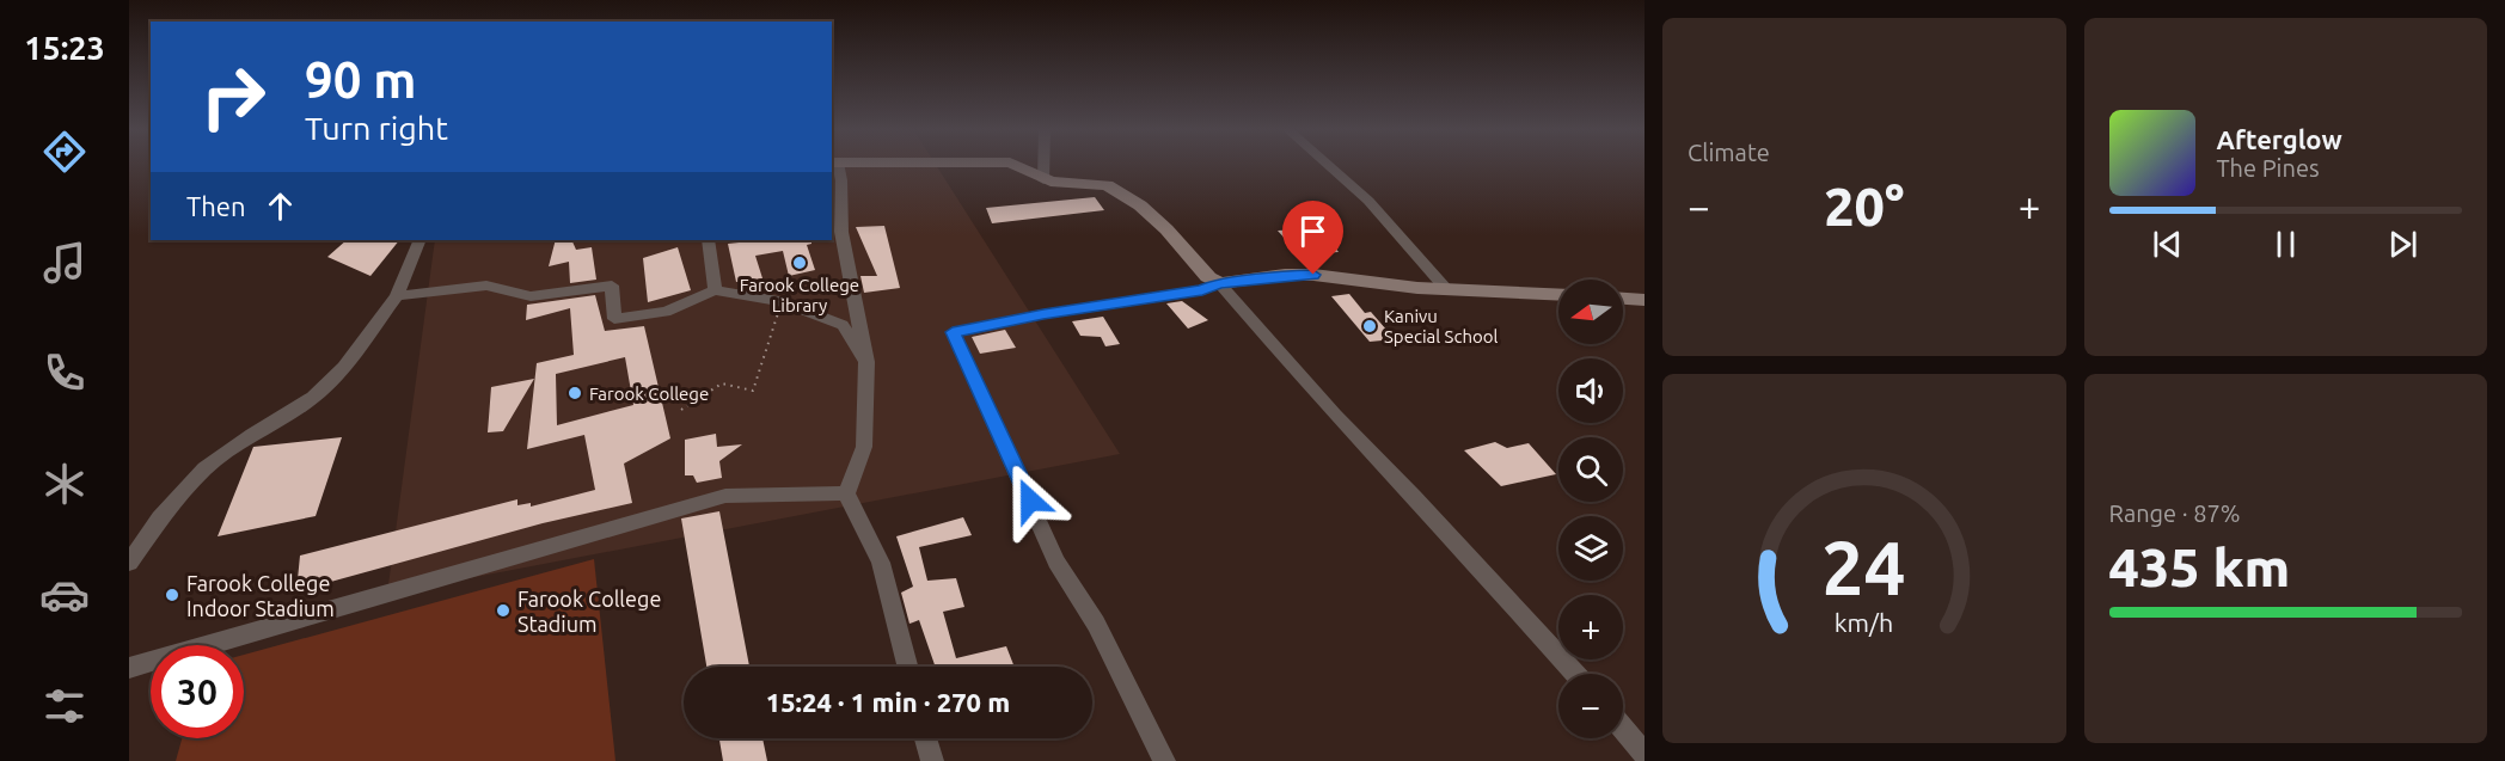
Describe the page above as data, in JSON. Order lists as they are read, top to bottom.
{
  "places": [
    "Farook College Library",
    "Kanivu Special School",
    "Farook College",
    "Farook College Indoor Stadium",
    "Farook College Stadium"
  ],
  "north": "left",
  "page": {
    "tabs": "15:23",
    "tile": [
      "Climate",
      ["Range · 87%", "435 km"]
    ],
    "turn": ["90 m", "Turn right"],
    "song": ["Afterglow", "The Pines"],
    "then": "Then",
    "heat": ["−", "20°", "+"],
    "map_buttons": ["+", "−"],
    "limit": "30",
    "trip": "15:24 · 1 min · 270 m",
    "gauge": ["24", "km/h"]
  }
}
